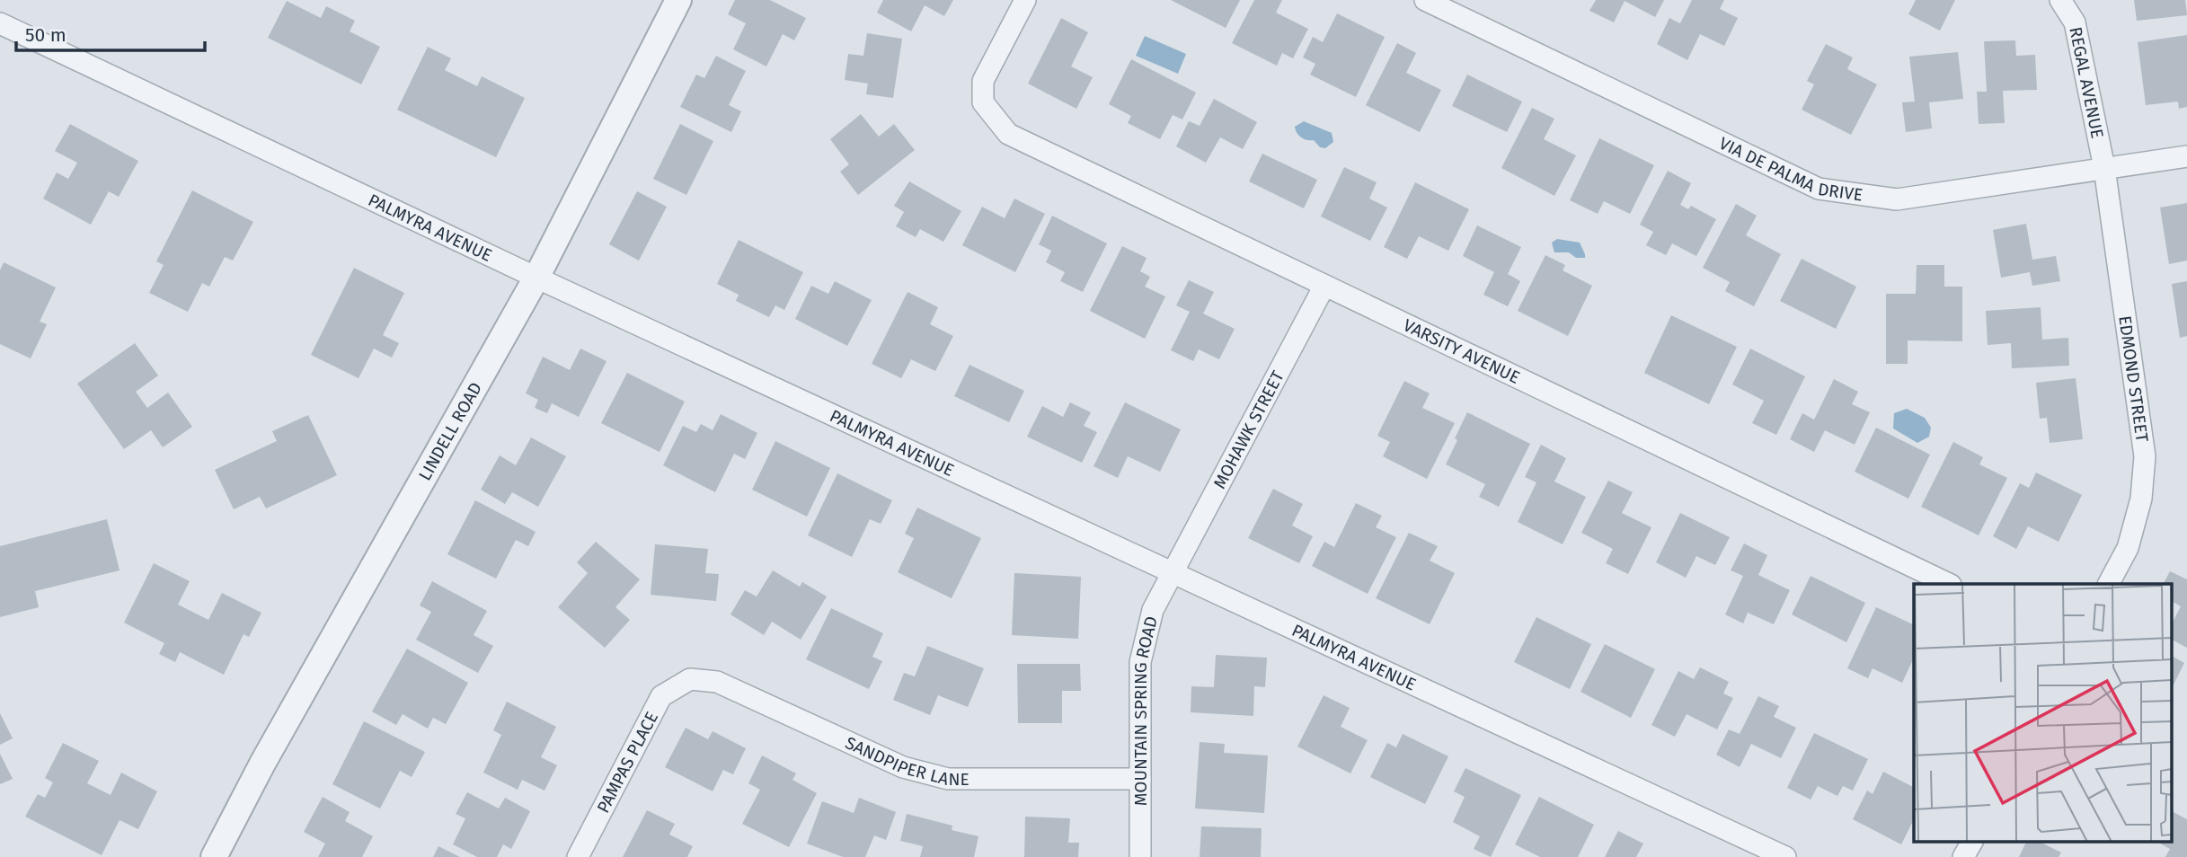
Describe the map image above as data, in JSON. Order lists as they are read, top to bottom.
{
  "streets": {
    "street": [
      "REGAL AVENUE",
      "VIA DE PALMA DRIVE",
      "PALMYRA AVENUE",
      "VARSITY AVENUE",
      "EDMOND STREET",
      "MOHAWK STREET",
      "LINDELL ROAD",
      "MOUNTAIN SPRING ROAD",
      "SANDPIPER LANE",
      "PAMPAS PLACE"
    ]
  },
  "crossings": [
    ["REGAL AVENUE", "VIA DE PALMA DRIVE"],
    ["REGAL AVENUE", "EDMOND STREET"],
    ["VIA DE PALMA DRIVE", "EDMOND STREET"],
    ["PALMYRA AVENUE", "MOHAWK STREET"],
    ["PALMYRA AVENUE", "LINDELL ROAD"],
    ["PALMYRA AVENUE", "MOUNTAIN SPRING ROAD"],
    ["VARSITY AVENUE", "MOHAWK STREET"],
    ["MOHAWK STREET", "MOUNTAIN SPRING ROAD"],
    ["MOUNTAIN SPRING ROAD", "SANDPIPER LANE"],
    ["SANDPIPER LANE", "PAMPAS PLACE"]
  ],
  "scale_bar": "50 m"
}
